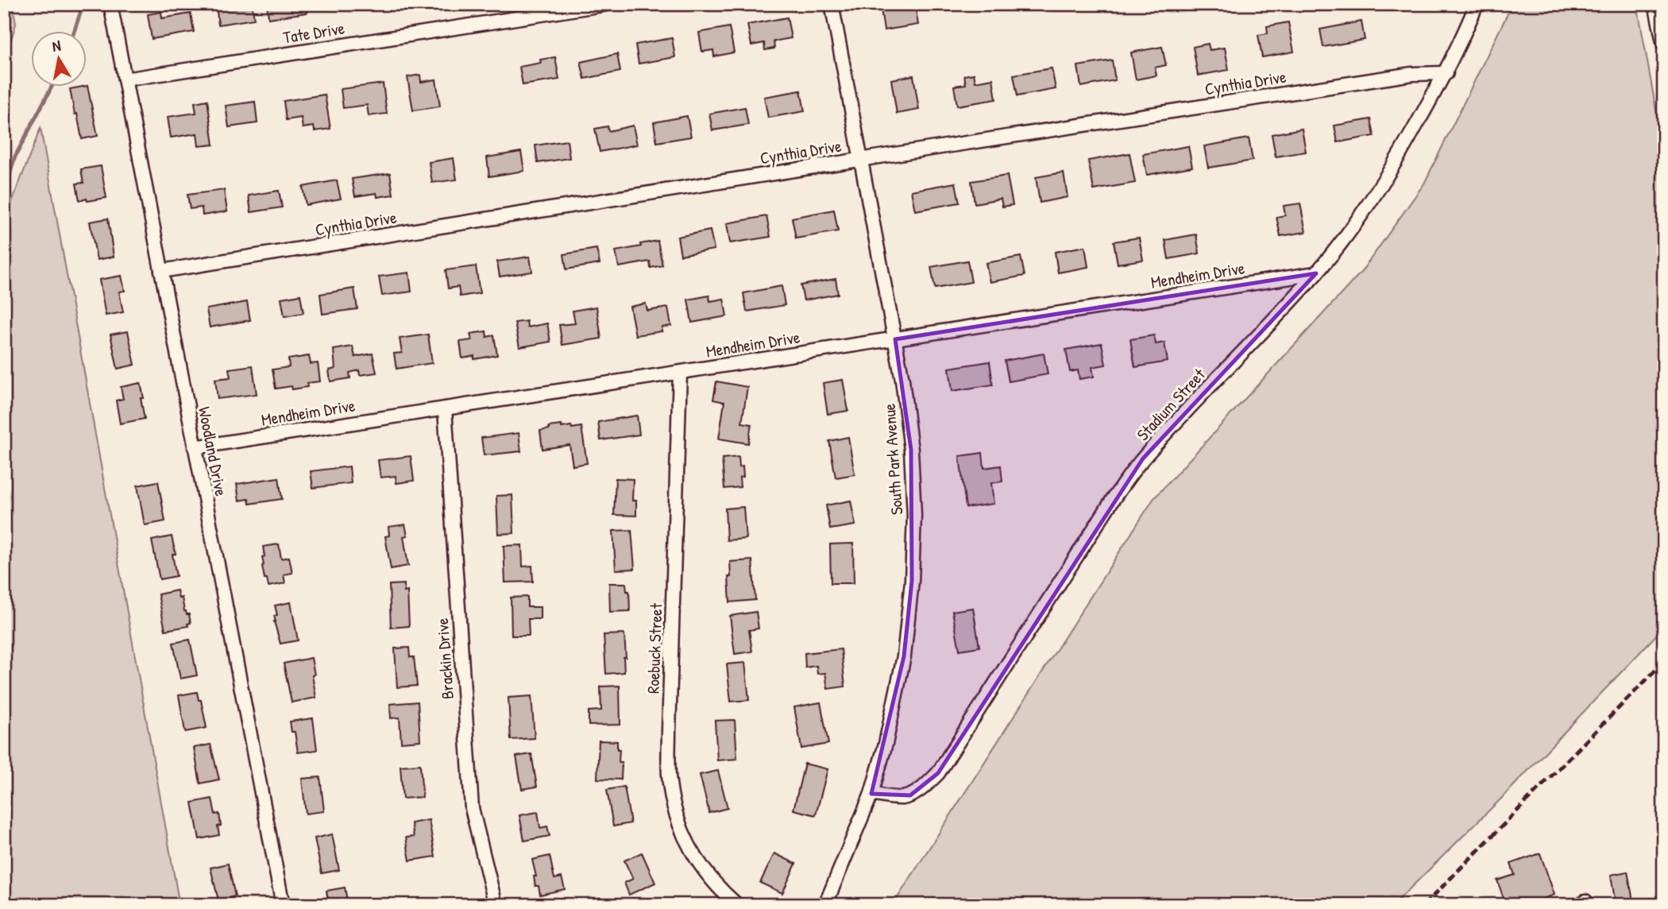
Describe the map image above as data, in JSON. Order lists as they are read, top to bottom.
{
  "streets": {
    "street": [
      "Tate Drive",
      "Cynthia Drive",
      "Mendheim Drive",
      "Stadium Street",
      "Woodland Drive",
      "South Park Avenue",
      "Roebuck Street",
      "Brackin Drive"
    ]
  },
  "crossings": [
    ["Tate Drive", "Woodland Drive"],
    ["Cynthia Drive", "Stadium Street"],
    ["Cynthia Drive", "Woodland Drive"],
    ["Cynthia Drive", "South Park Avenue"],
    ["Mendheim Drive", "Stadium Street"],
    ["Mendheim Drive", "Woodland Drive"],
    ["Mendheim Drive", "South Park Avenue"],
    ["Mendheim Drive", "Roebuck Street"],
    ["Mendheim Drive", "Brackin Drive"],
    ["Stadium Street", "South Park Avenue"]
  ],
  "north": "top"
}
